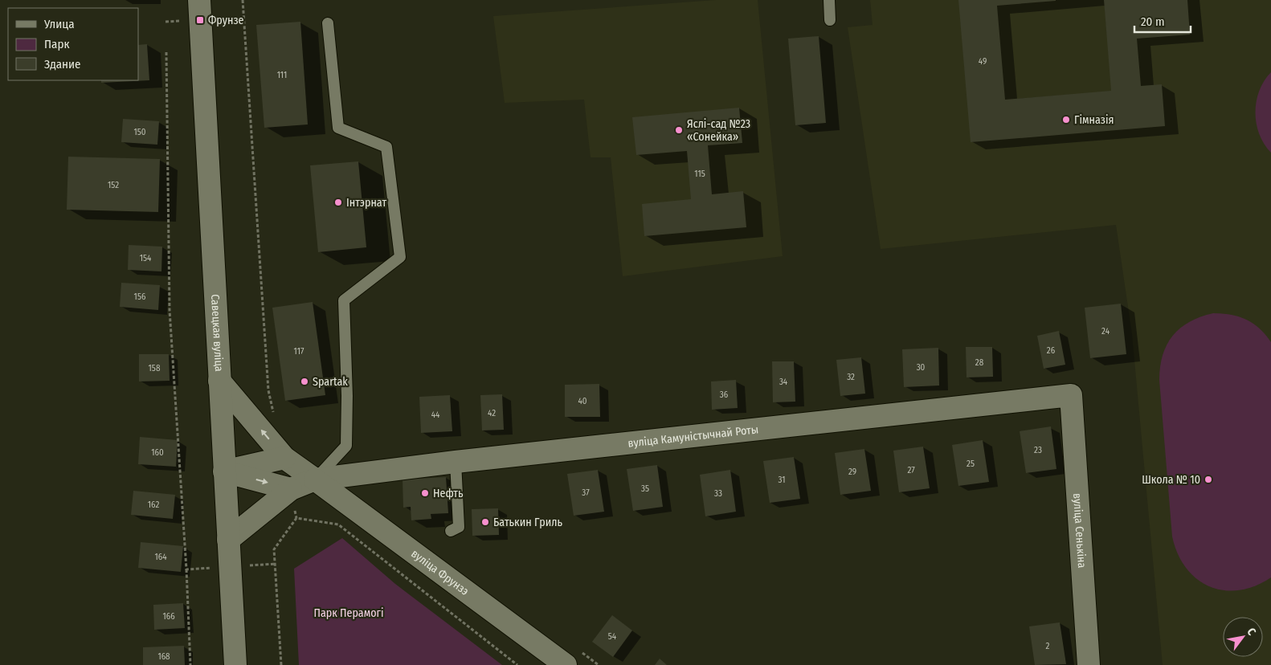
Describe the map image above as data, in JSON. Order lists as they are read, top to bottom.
{
  "streets": {
    "street": [
      "Савецкая вуліца",
      "вуліца Камуністычнай Роты",
      "вуліца Сенькіна",
      "вуліца Фрунзэ"
    ]
  },
  "crossings": [
    ["Савецкая вуліца", "вуліца Фрунзэ"],
    ["вуліца Камуністычнай Роты", "вуліца Сенькіна"],
    ["вуліца Камуністычнай Роты", "вуліца Фрунзэ"]
  ],
  "parks": ["Парк Перамогі"],
  "places": {
    "transit": ["Фрунзе"],
    "other": [
      "Гімназія",
      "Яслі-сад №23 «Сонейка»",
      "Інтэрнат",
      "Spartak",
      "Школа № 10",
      "Нефть",
      "Батькин Гриль"
    ]
  },
  "house_numbers": [
    "49",
    "111",
    "150",
    "115",
    "152",
    "154",
    "156",
    "24",
    "26",
    "117",
    "28",
    "30",
    "158",
    "32",
    "34",
    "36",
    "40",
    "42",
    "44",
    "23",
    "160",
    "25",
    "27",
    "29",
    "31",
    "35",
    "37",
    "33",
    "162",
    "164",
    "166",
    "54",
    "2",
    "168"
  ],
  "legend": ["Улица", "Парк", "Здание"],
  "scale_bar": "20 m",
  "north": "top right"
}
